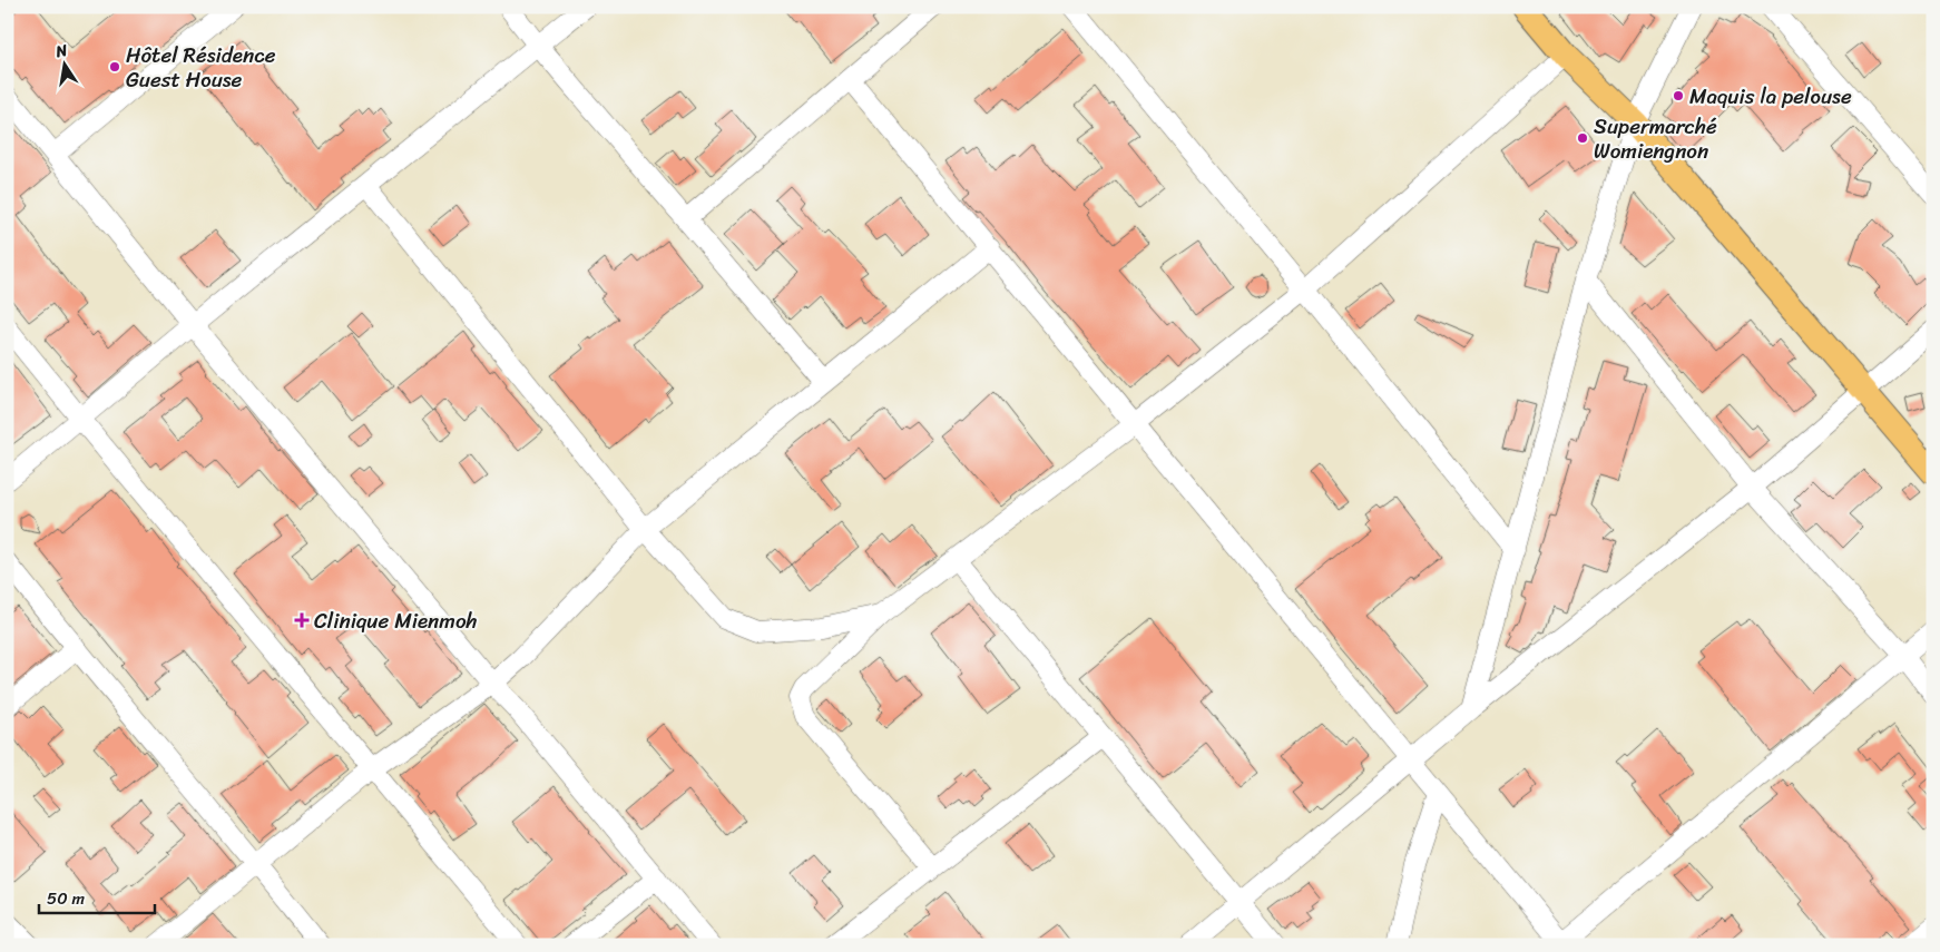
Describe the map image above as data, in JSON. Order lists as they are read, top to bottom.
{
  "places": {
    "other": ["Hôtel Résidence Guest House", "Maquis la pelouse", "Supermarché Womiengnon"],
    "health": ["Clinique Mienmoh"]
  },
  "scale_bar": "50 m",
  "north": "top"
}
